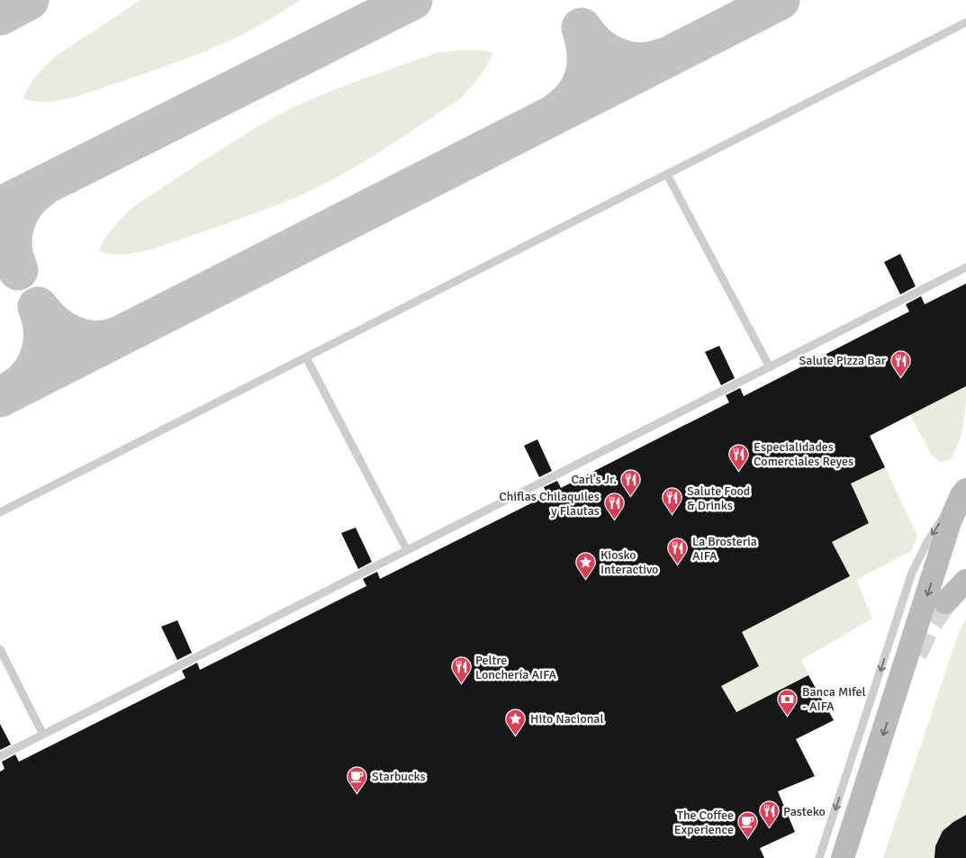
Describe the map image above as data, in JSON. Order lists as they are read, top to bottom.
{
  "places": {
    "restaurant": [
      "Salute Pizza Bar",
      "Especialidades Comerciales Reyes",
      "Carl's Jr.",
      "Salute Food & Drinks",
      "Chiflas Chilaquiles y Flautas",
      "La Brosteria AIFA",
      "Peltre Lonchería AIFA",
      "Pasteko"
    ],
    "place": ["Kiosko Interactivo", "Hito Nacional"],
    "bank": ["Banca Mifel - AIFA"],
    "cafe": ["Starbucks", "The Coffee Experience"]
  }
}
